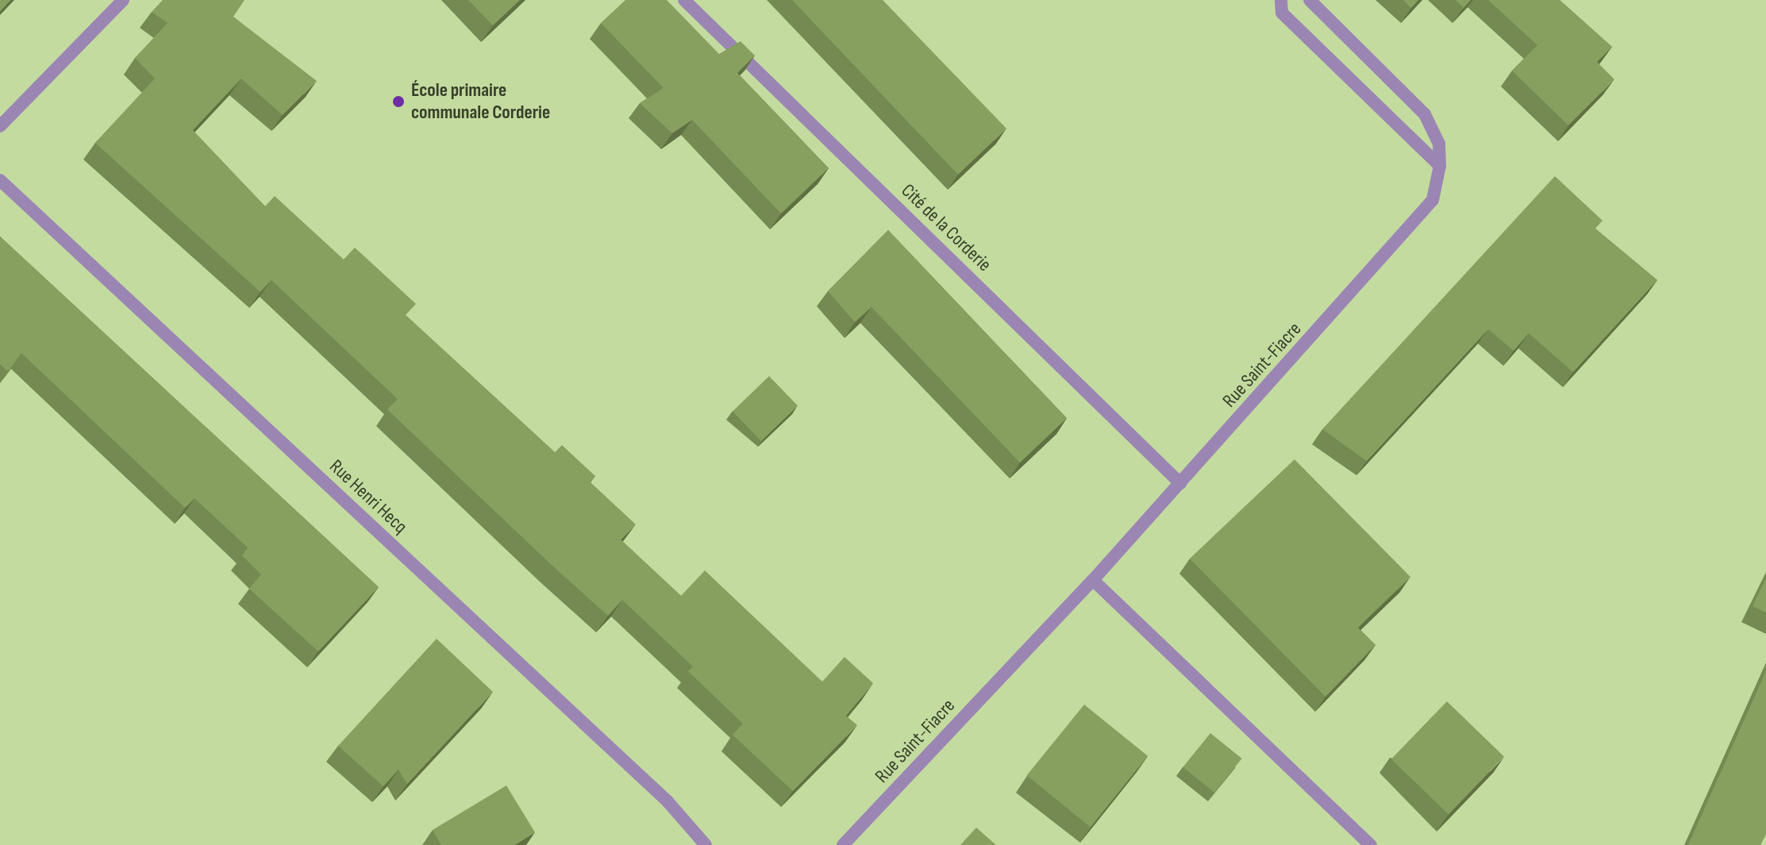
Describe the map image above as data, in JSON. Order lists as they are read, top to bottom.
{
  "streets": {
    "street": ["Cité de la Corderie", "Rue Saint-Fiacre", "Rue Henri Hecq"]
  },
  "crossings": [
    ["Cité de la Corderie", "Rue Saint-Fiacre"]
  ],
  "places": ["École primaire communale Corderie"]
}
